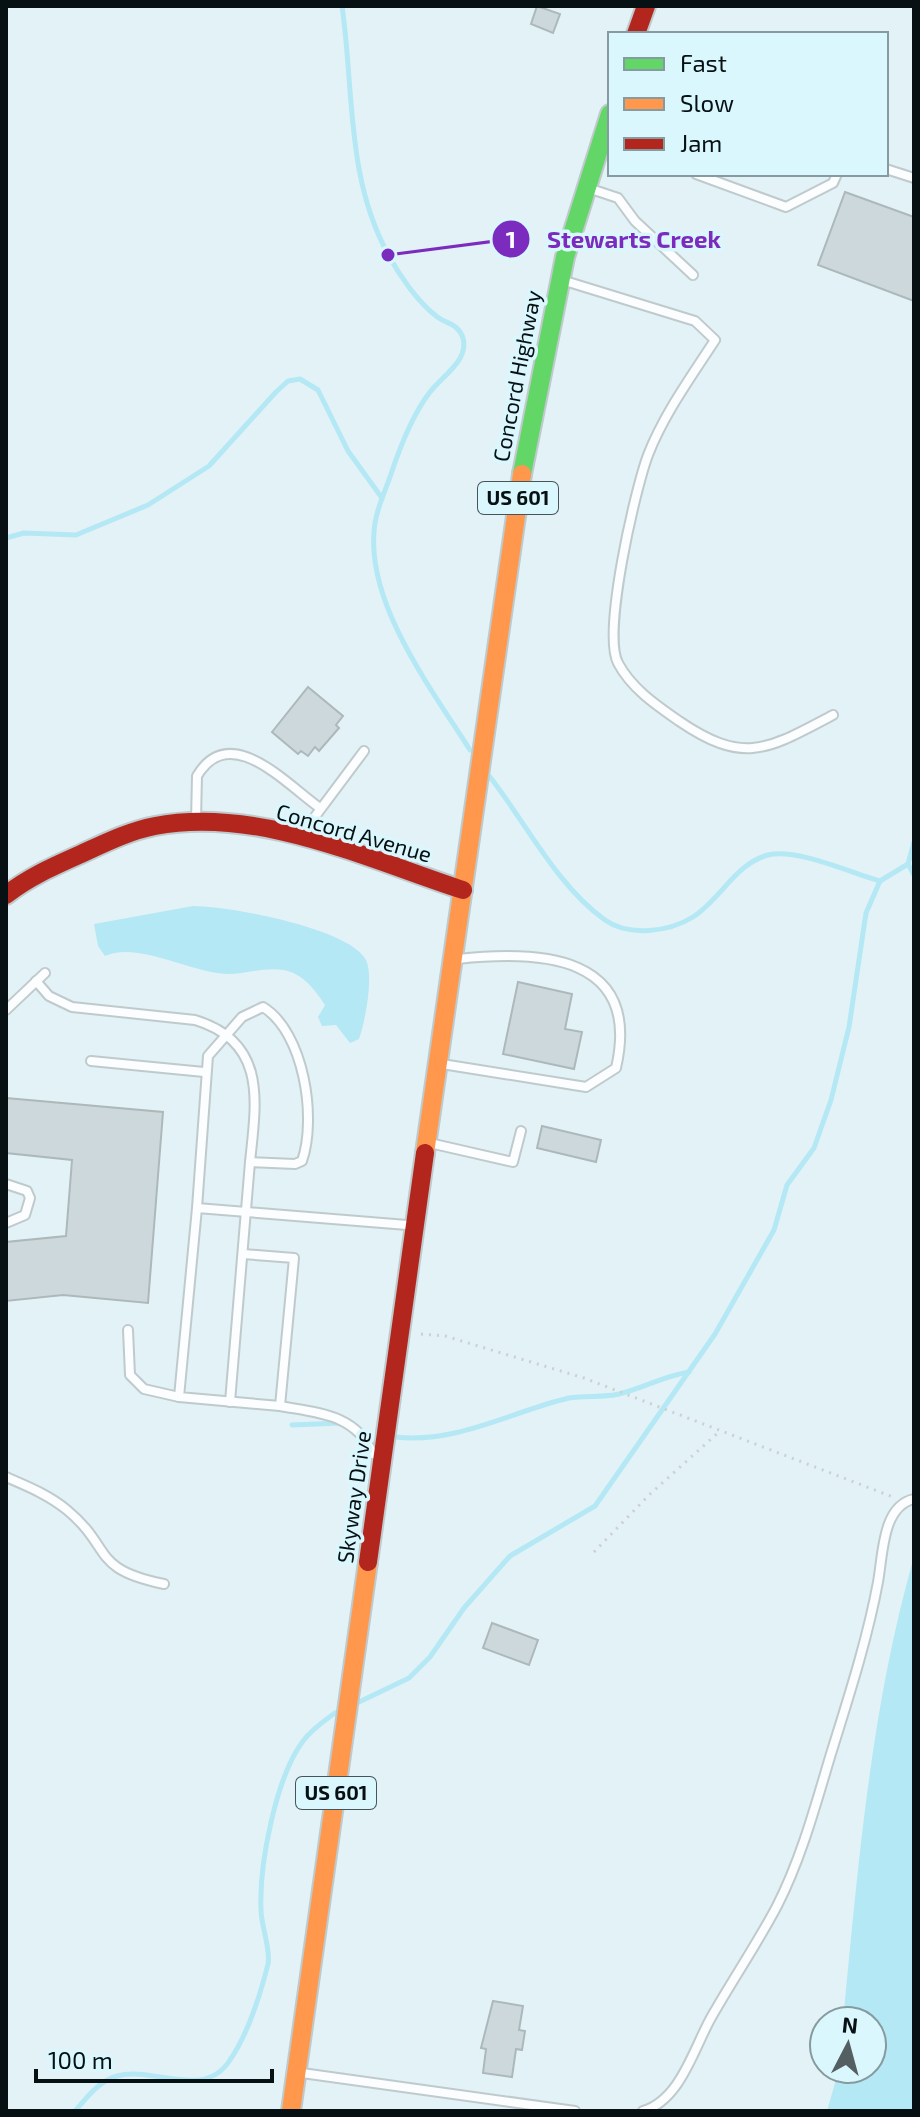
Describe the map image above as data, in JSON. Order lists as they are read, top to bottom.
{
  "streets": {
    "main road": [
      "Concord Highway",
      "US 601",
      "Concord Avenue",
      "Skyway Drive"
    ]
  },
  "crossings": [
    ["Concord Highway", "Concord Avenue"],
    ["Concord Highway", "Skyway Drive"],
    ["Concord Avenue", "Skyway Drive"]
  ],
  "places": ["Stewarts Creek"],
  "legend": ["Fast", "Slow", "Jam"],
  "scale_bar": "100 m",
  "north": "top"
}
